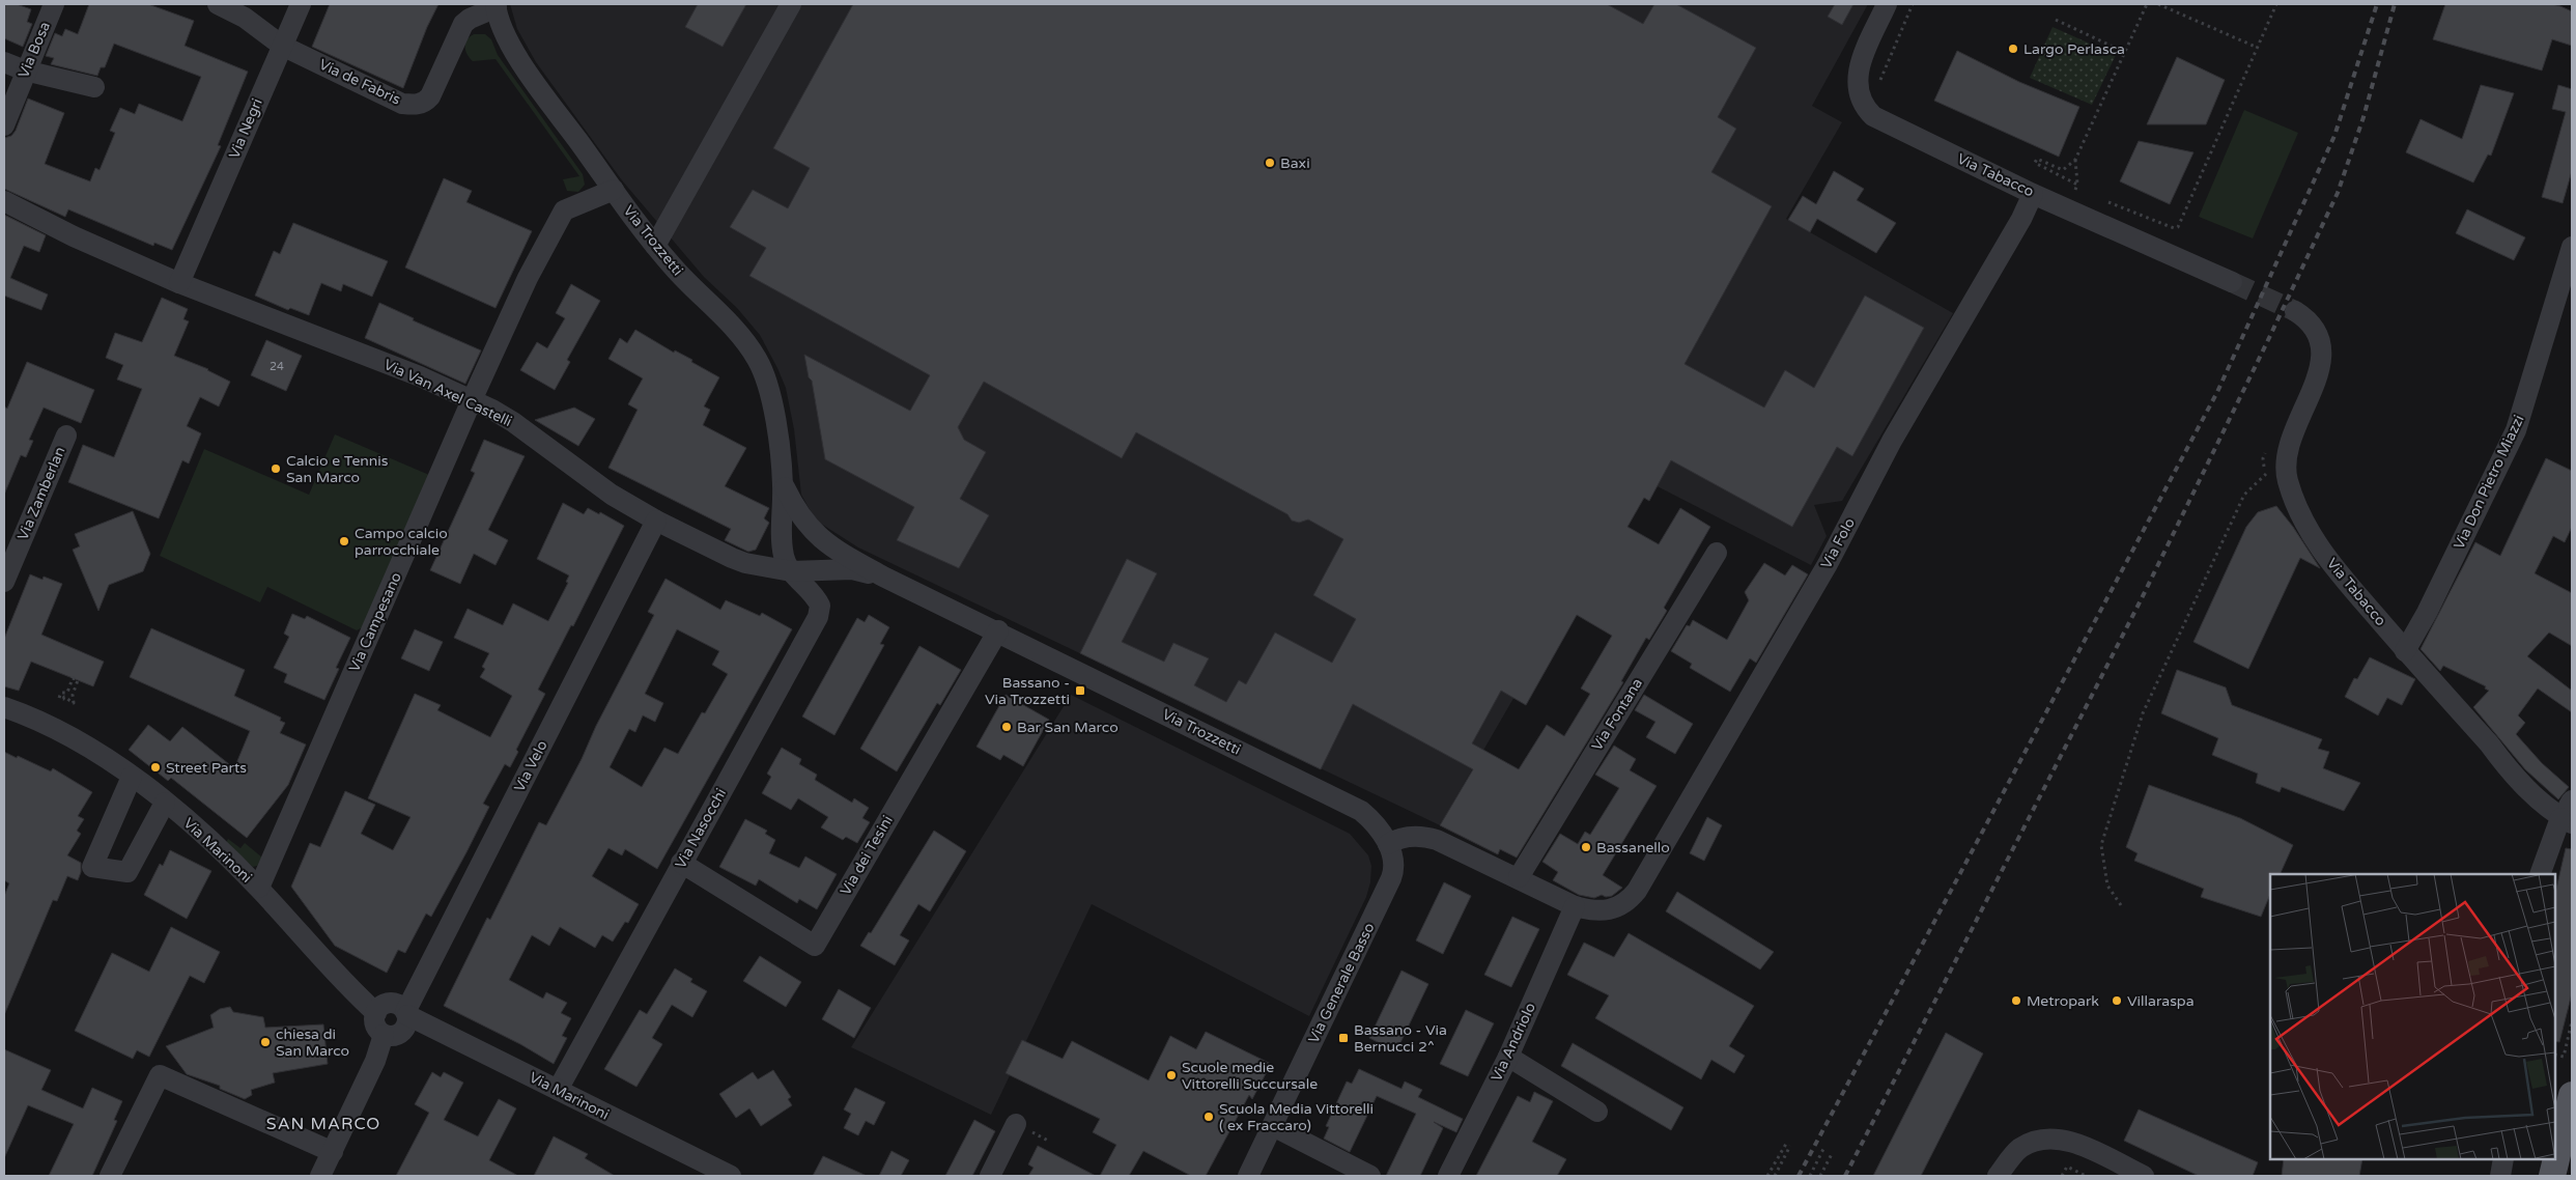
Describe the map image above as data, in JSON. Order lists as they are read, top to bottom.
{
  "streets": {
    "street": [
      "Via Bosa",
      "Via de Fabris",
      "Via Negri",
      "Via Tabacco",
      "Via Trozzetti",
      "Via Van Axel Castelli",
      "Via Don Pietro Miazzi",
      "Via Zamberlan",
      "Via Folo",
      "Via Campesano",
      "Via Fontana",
      "Via Velo",
      "Via Nasocchi",
      "Via Marinoni",
      "Via dei Tesini",
      "Via Generale Basso",
      "Via Andriolo"
    ]
  },
  "crossings": [
    ["Via de Fabris", "Via Negri"],
    ["Via de Fabris", "Via Trozzetti"],
    ["Via Negri", "Via Van Axel Castelli"],
    ["Via Tabacco", "Via Don Pietro Miazzi"],
    ["Via Tabacco", "Via Folo"],
    ["Via Trozzetti", "Via Van Axel Castelli"],
    ["Via Trozzetti", "Via Campesano"],
    ["Via Trozzetti", "Via Nasocchi"],
    ["Via Trozzetti", "Via dei Tesini"],
    ["Via Trozzetti", "Via Generale Basso"],
    ["Via Van Axel Castelli", "Via Campesano"],
    ["Via Van Axel Castelli", "Via Velo"],
    ["Via Van Axel Castelli", "Via Nasocchi"],
    ["Via Folo", "Via Andriolo"],
    ["Via Campesano", "Via Marinoni"],
    ["Via Velo", "Via Marinoni"],
    ["Via Nasocchi", "Via Marinoni"],
    ["Via Nasocchi", "Via dei Tesini"]
  ],
  "districts": ["SAN MARCO"],
  "places": {
    "other": [
      "Largo Perlasca",
      "Baxi",
      "Calcio e Tennis San Marco",
      "Campo calcio parrocchiale",
      "Bar San Marco",
      "Street Parts",
      "Bassanello",
      "Metropark",
      "Villaraspa",
      "chiesa di San Marco",
      "Scuole medie Vittorelli Succursale",
      "Scuola Media Vittorelli ( ex Fraccaro)"
    ],
    "transit": ["Bassano - Via Trozzetti", "Bassano - Via Bernucci 2^"]
  },
  "house_numbers": ["24"]
}
